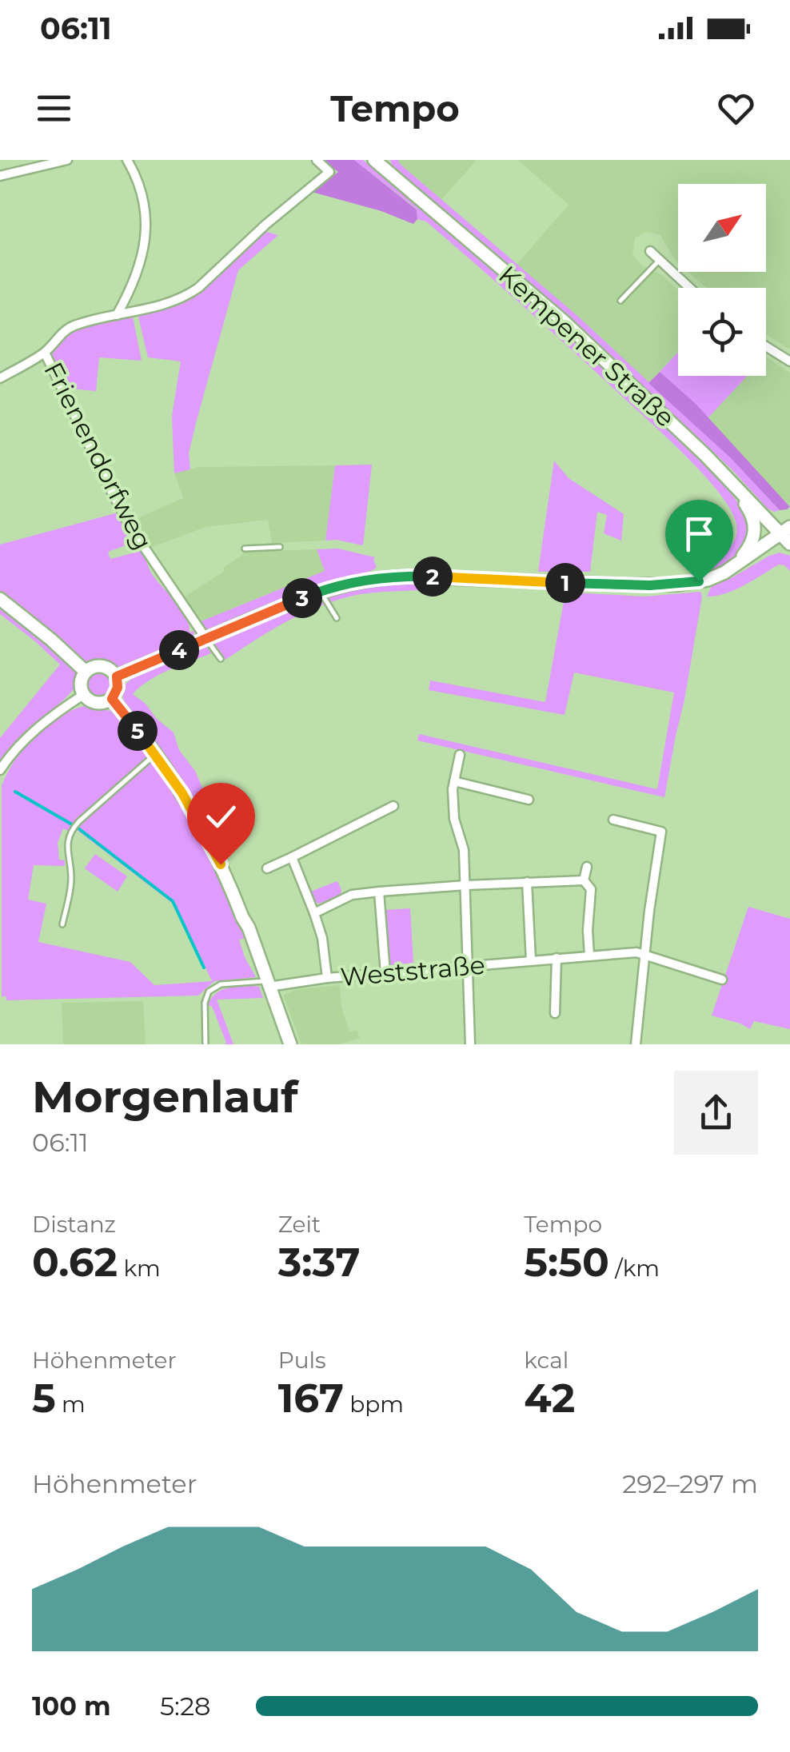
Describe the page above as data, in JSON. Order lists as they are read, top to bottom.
{
  "streets": {
    "street": ["Kempener Straße", "Frienendorfweg", "Weststraße"]
  },
  "north": "top right",
  "page": {
    "status": "06:11",
    "header": "Tempo",
    "pins": [
      "2",
      "1",
      "3",
      "4",
      "5"
    ],
    "heading": ["Morgenlauf", "06:11"],
    "stats": [
      ["Distanz", "0.62 km"],
      ["Zeit", "3:37"],
      ["Tempo", "5:50 /km"],
      ["Höhenmeter", "5 m"],
      ["Puls", "167 bpm"],
      ["kcal", "42"]
    ],
    "chart": ["Höhenmeter", "292–297 m"],
    "list": [
      {
        "name": "100 m",
        "note": "5:28"
      }
    ]
  }
}
